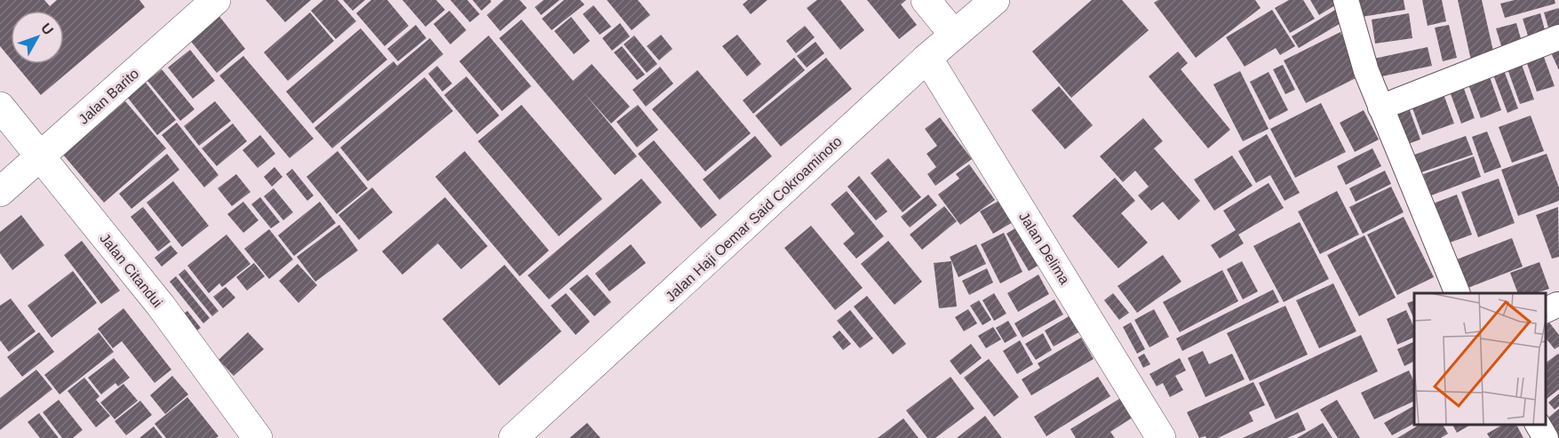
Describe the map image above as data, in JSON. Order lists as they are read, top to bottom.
{
  "streets": {
    "street": [
      "Jalan Barito",
      "Jalan Haji Oemar Said Cokroaminoto",
      "Jalan Delima",
      "Jalan Citandui"
    ]
  },
  "crossings": [
    ["Jalan Barito", "Jalan Citandui"],
    ["Jalan Haji Oemar Said Cokroaminoto", "Jalan Delima"]
  ],
  "north": "top right"
}
